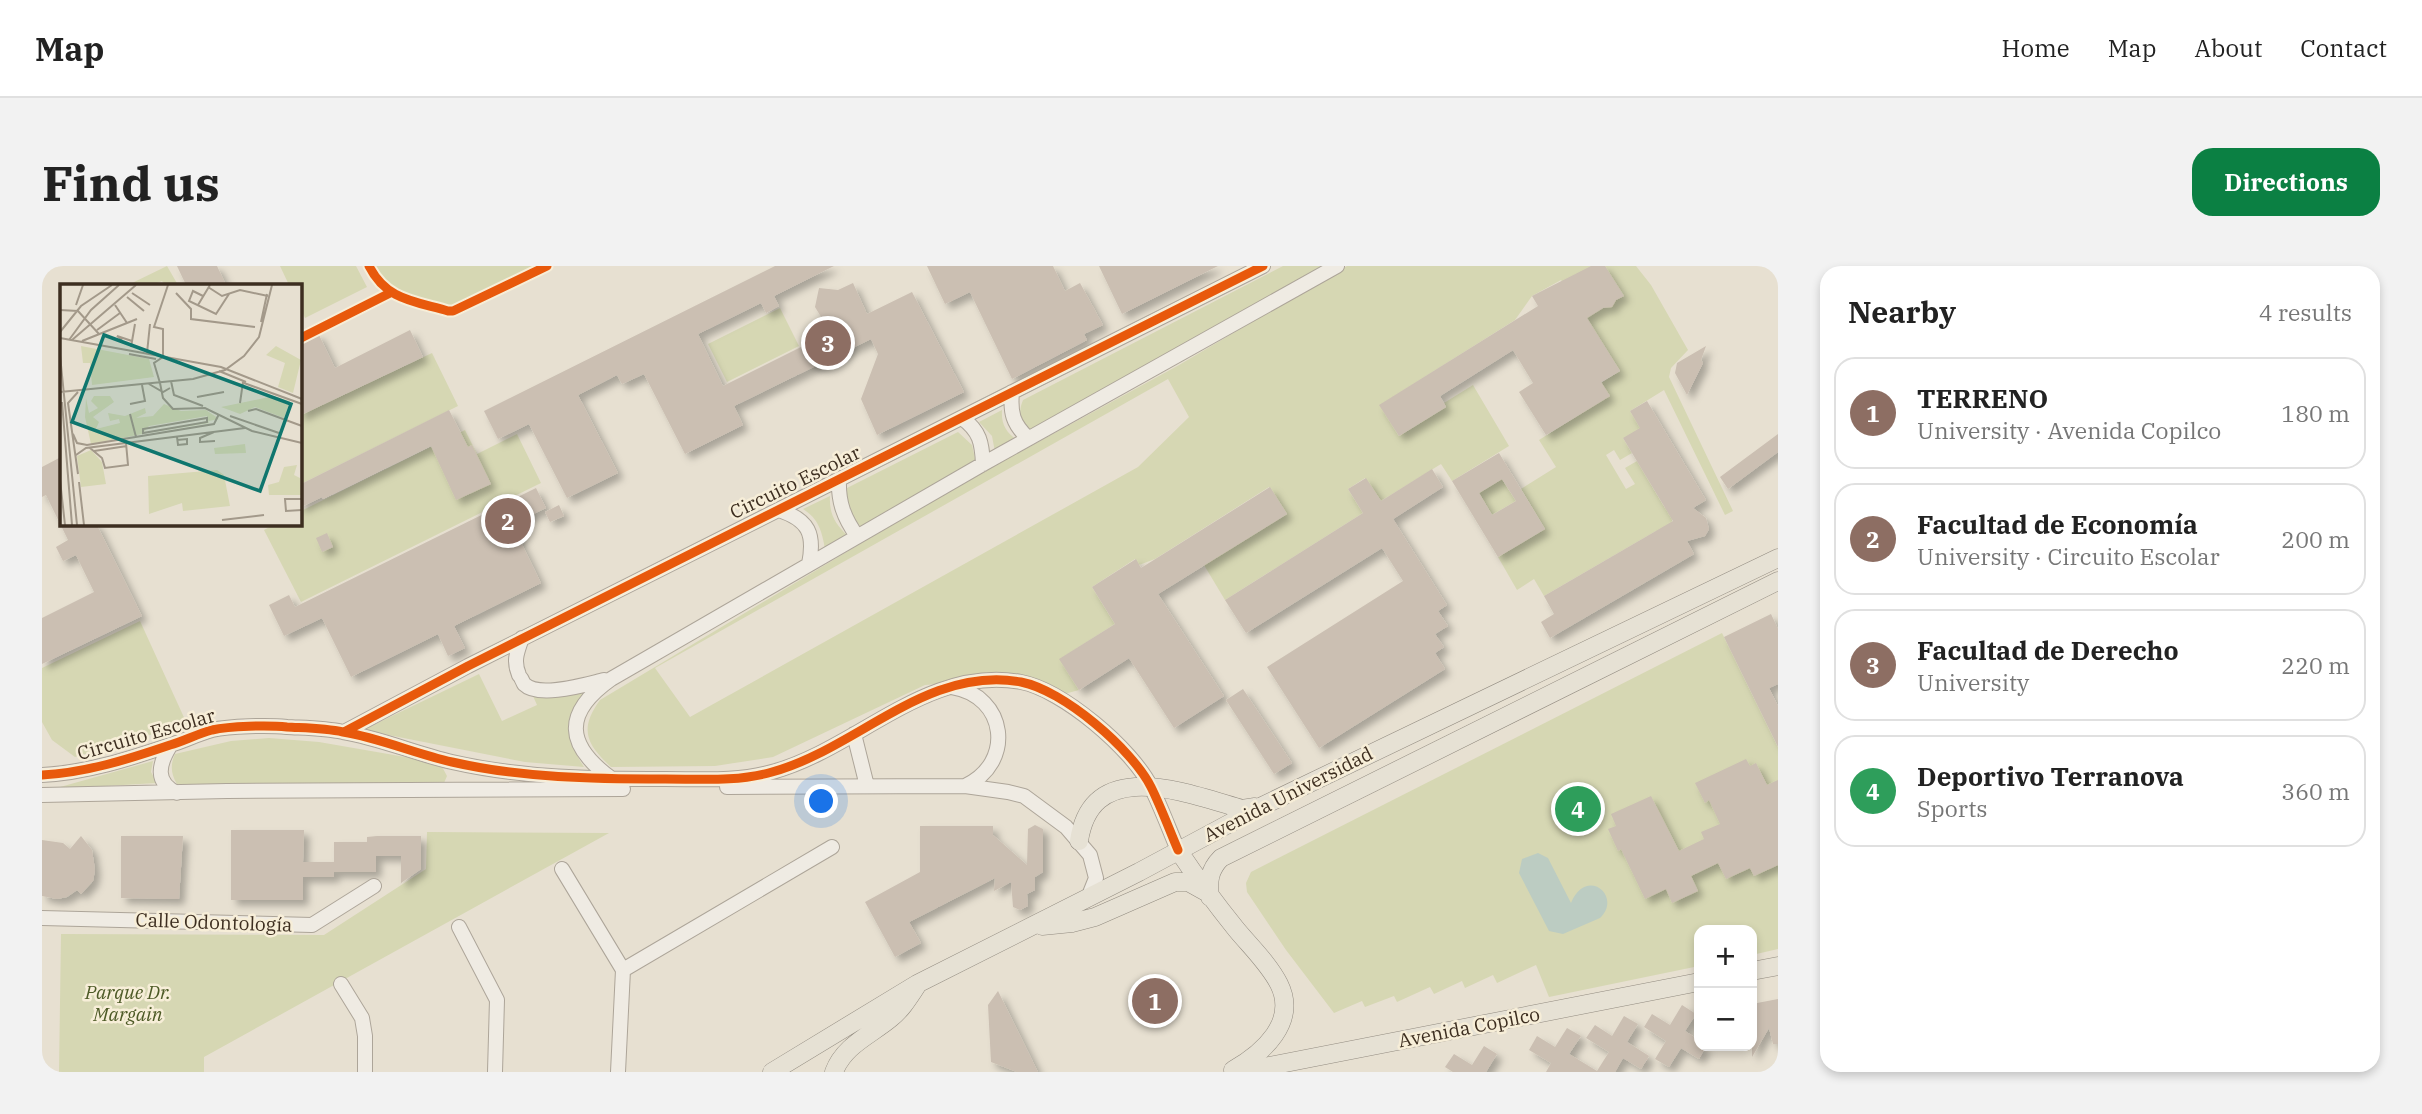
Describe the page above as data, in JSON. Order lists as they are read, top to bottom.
{
  "streets": {
    "main road": ["Avenida Universidad", "Avenida Copilco"],
    "street": ["Circuito Escolar", "Calle Odontología"]
  },
  "crossings": [
    ["Circuito Escolar", "Avenida Universidad"]
  ],
  "parks": ["Parque Dr. Margain"],
  "page": {
    "header": "Map",
    "nav": [
      "Home",
      "Map",
      "About",
      "Contact"
    ],
    "buttons": "Directions",
    "title": "Find us",
    "heading": ["Nearby", "4 results"],
    "pins": [
      "3",
      "2",
      "4",
      "1"
    ],
    "list": [
      {
        "mark": "1",
        "name": "TERRENO",
        "note": "University · Avenida Copilco",
        "value": "180 m"
      },
      {
        "mark": "2",
        "name": "Facultad de Economía",
        "note": "University · Circuito Escolar",
        "value": "200 m"
      },
      {
        "mark": "3",
        "name": "Facultad de Derecho",
        "note": "University",
        "value": "220 m"
      },
      {
        "mark": "4",
        "name": "Deportivo Terranova",
        "note": "Sports",
        "value": "360 m"
      }
    ],
    "map_buttons": ["+", "−"]
  }
}
